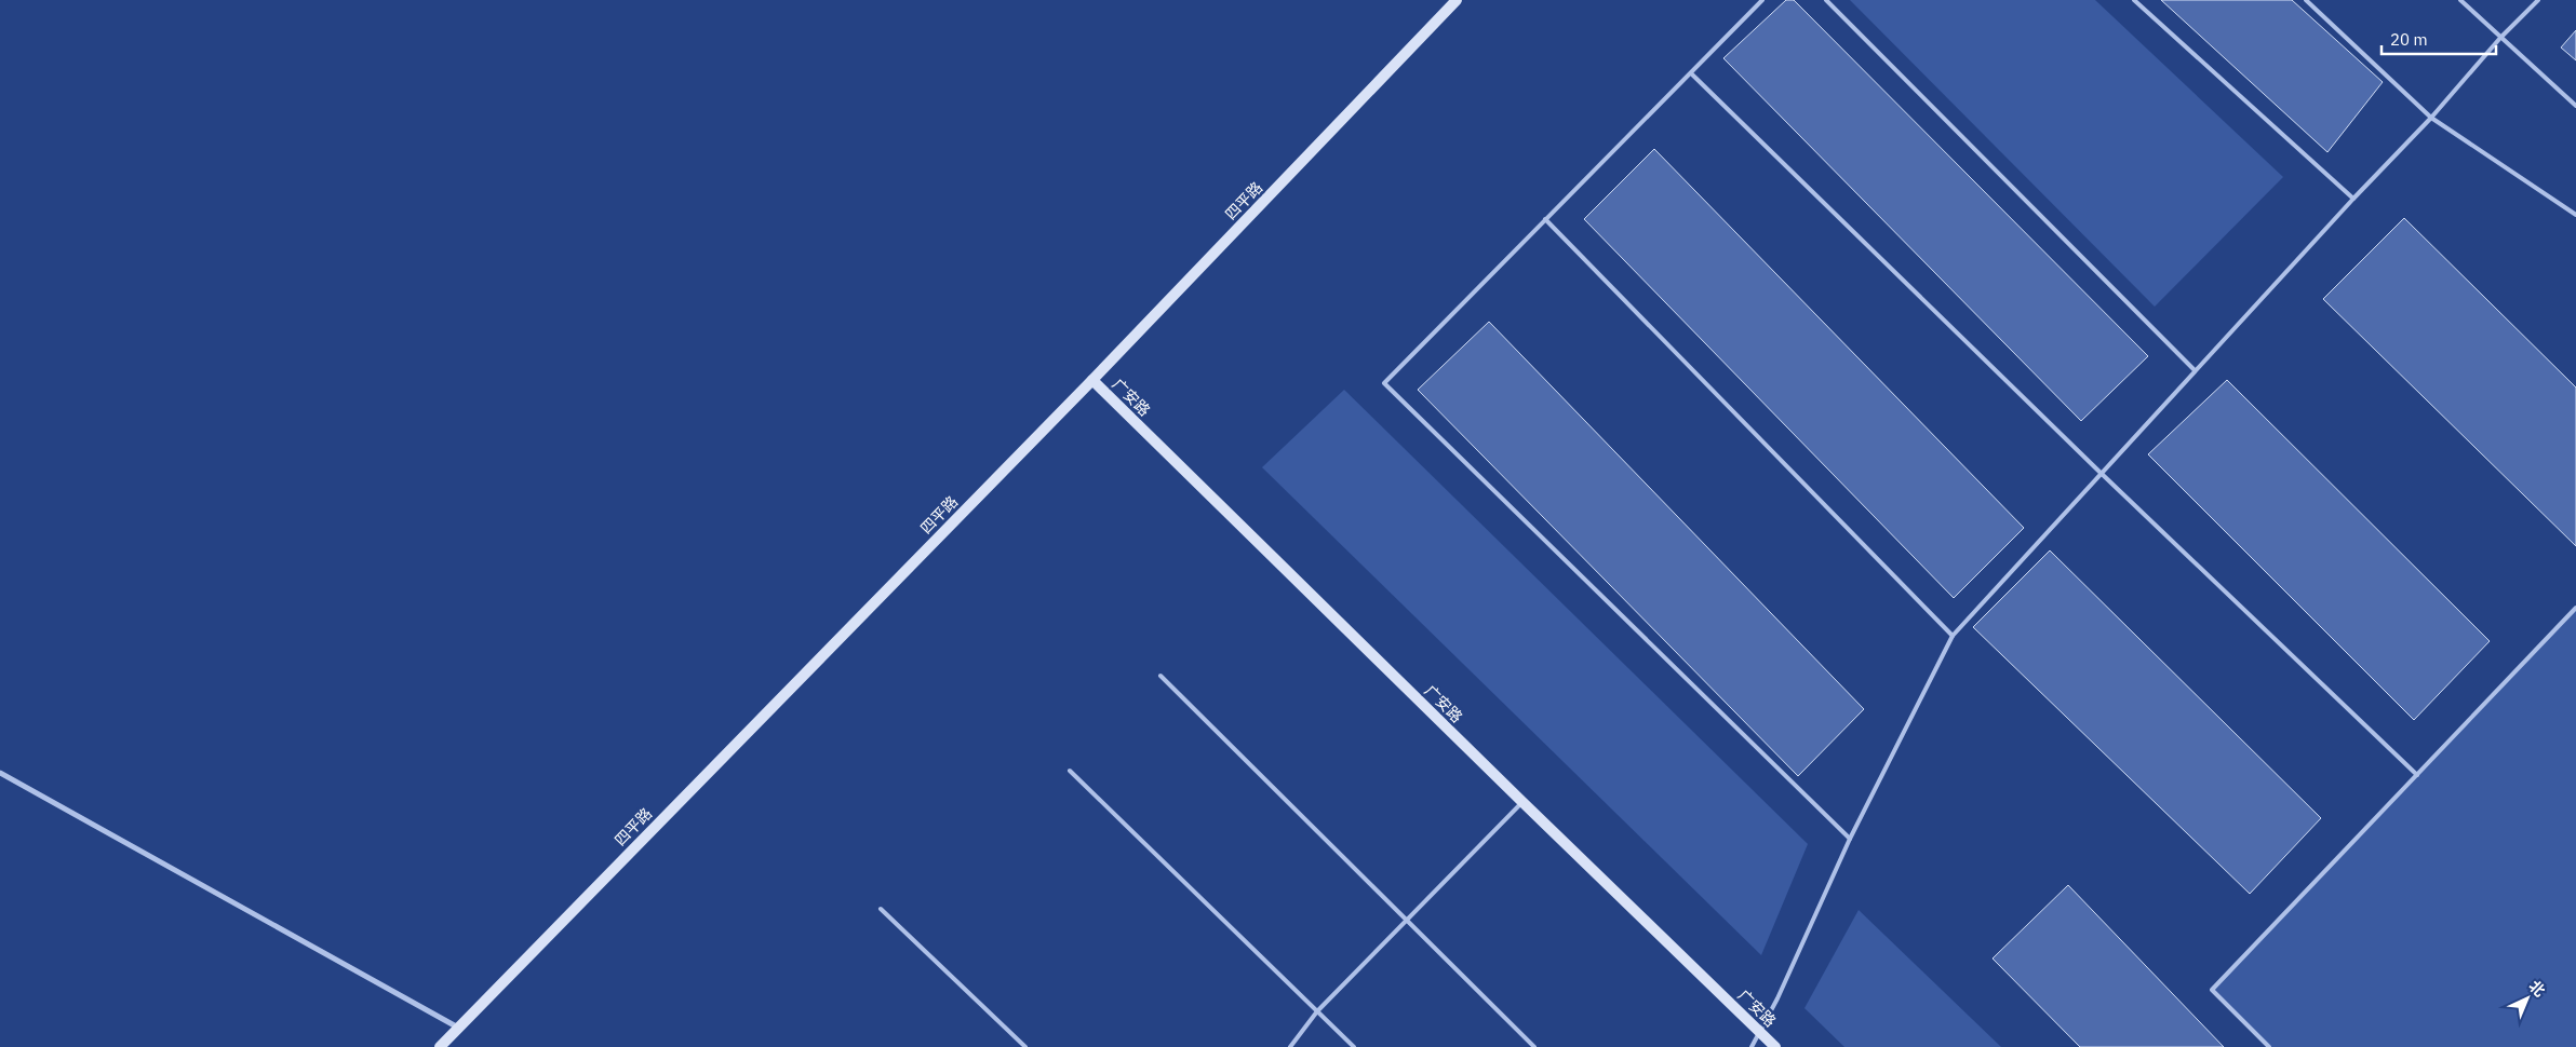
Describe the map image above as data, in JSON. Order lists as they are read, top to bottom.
{
  "streets": {
    "street": ["四平路", "广安路"]
  },
  "crossings": [
    ["四平路", "广安路"]
  ],
  "scale_bar": "20 m",
  "north": "top right"
}
